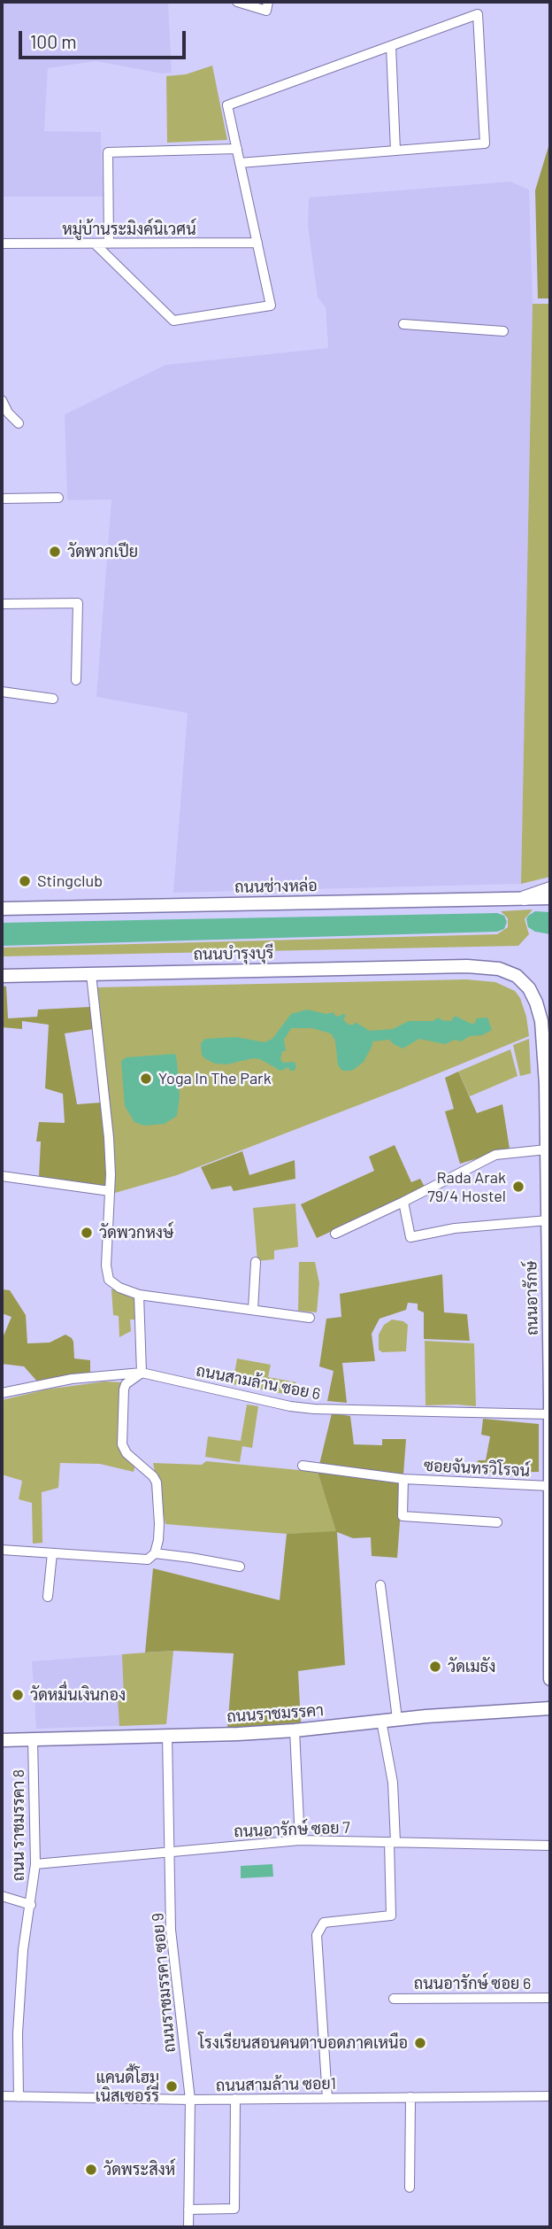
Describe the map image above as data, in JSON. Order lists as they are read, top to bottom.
{
  "streets": {
    "main road": [
      "ถนนช่างหล่อ",
      "ถนนบำรุงบุรี",
      "ถนนอารักษ์",
      "ถนนราชมรรคา"
    ],
    "street": [
      "หมู่บ้านระมิงค์นิเวศน์",
      "ถนนสามล้าน ซอย 6",
      "ซอยจันทรวิโรจน์",
      "ถนน ราชมรรคา 8",
      "ถนนอารักษ์ ซอย 7",
      "ถนนราชมรรคา ซอย 9",
      "ถนนอารักษ์ ซอย 6",
      "ถนนสามล้าน ซอย1"
    ]
  },
  "crossings": [
    ["ถนนบำรุงบุรี", "ถนนอารักษ์"],
    ["ถนนอารักษ์", "ถนนสามล้าน ซอย 6"],
    ["ถนนอารักษ์", "ซอยจันทรวิโรจน์"],
    ["ถนนราชมรรคา", "ถนน ราชมรรคา 8"],
    ["ถนนราชมรรคา", "ถนนราชมรรคา ซอย 9"],
    ["ถนน ราชมรรคา 8", "ถนนอารักษ์ ซอย 7"],
    ["ถนน ราชมรรคา 8", "ถนนสามล้าน ซอย1"],
    ["ถนนอารักษ์ ซอย 7", "ถนนราชมรรคา ซอย 9"],
    ["ถนนราชมรรคา ซอย 9", "ถนนสามล้าน ซอย1"]
  ],
  "places": [
    "วัดพวกเปีย",
    "Stingclub",
    "Yoga In The Park",
    "Rada Arak 79/4 Hostel",
    "วัดพวกหงษ์",
    "วัดเมธัง",
    "วัดหมื่นเงินกอง",
    "โรงเรียนสอนคนตาบอดภาคเหนือ",
    "แคนดี้โฮม เนิสเซอร์รี่",
    "วัดพระสิงห์"
  ],
  "scale_bar": "100 m"
}
